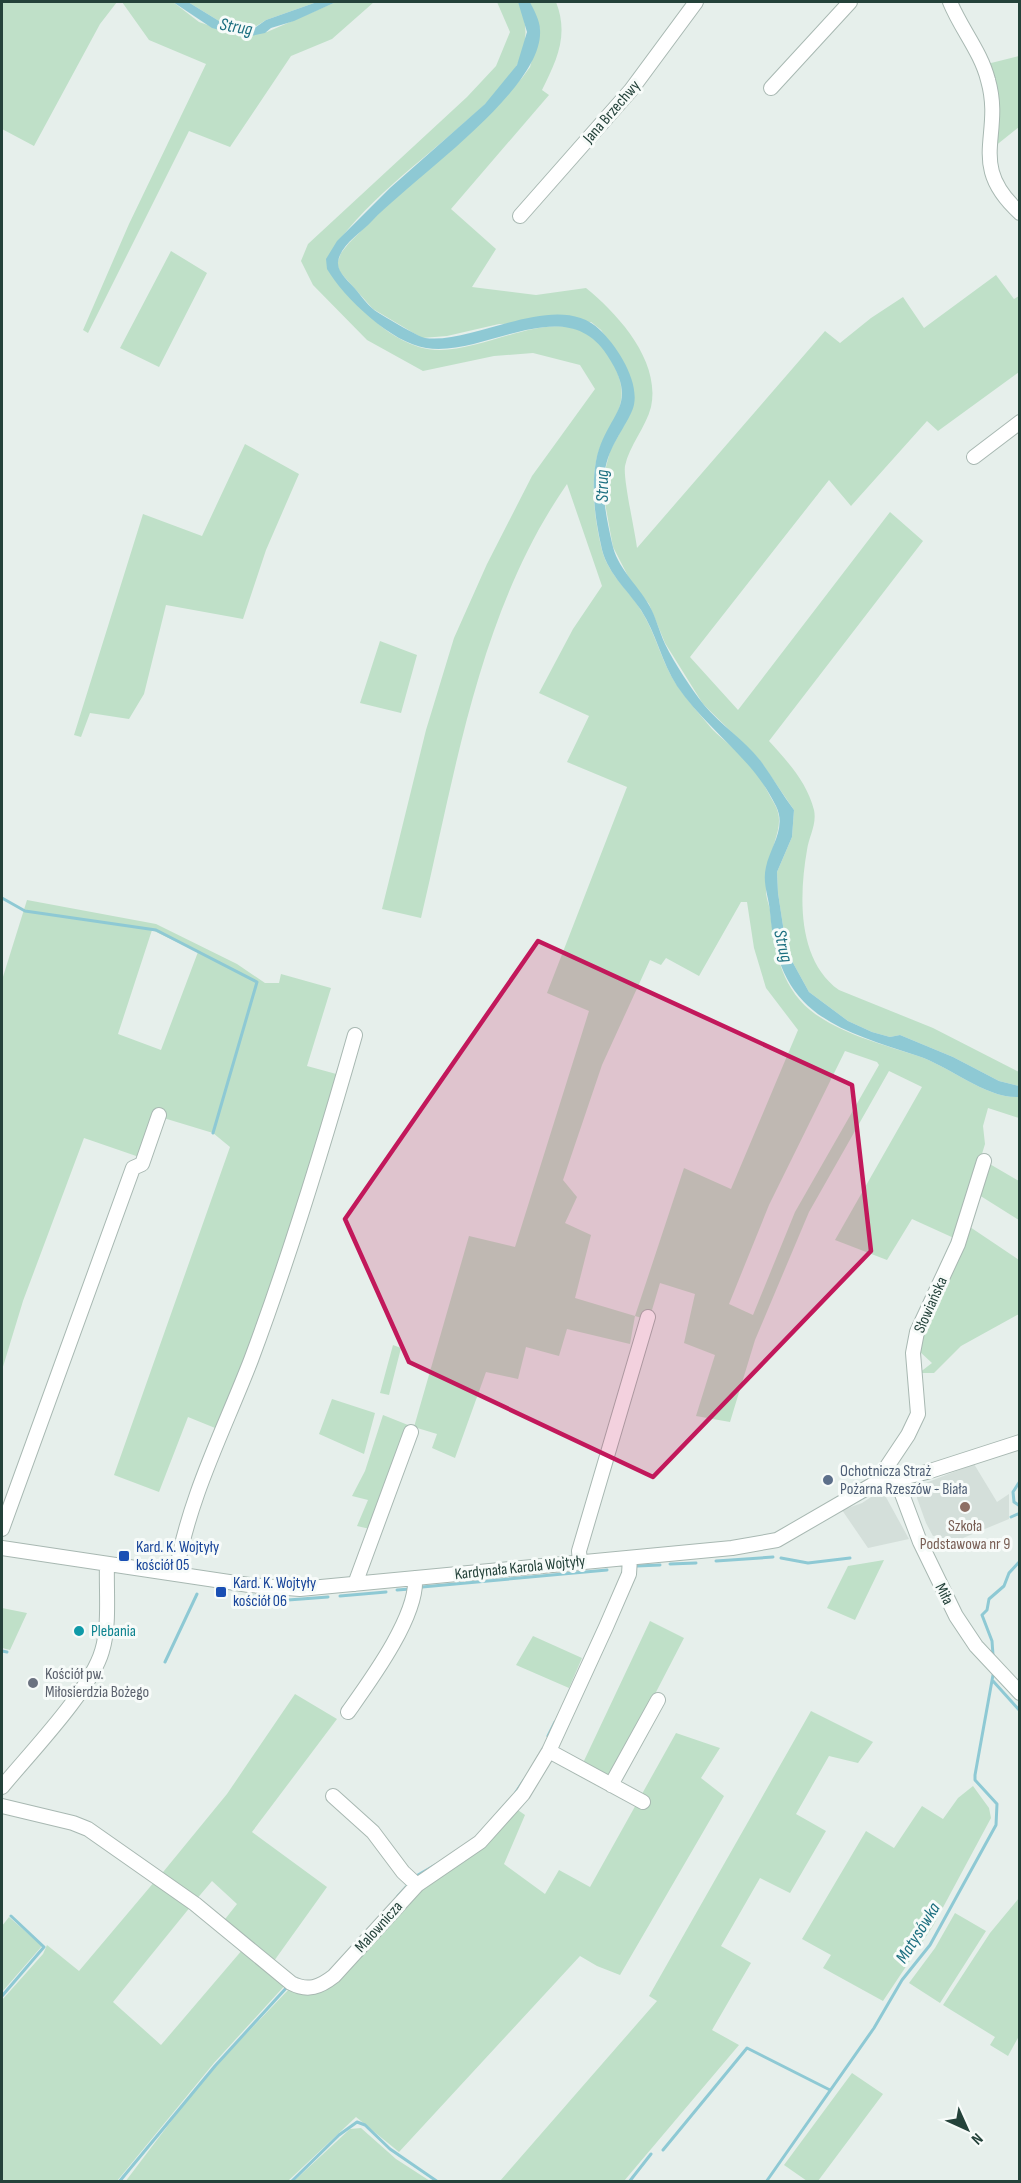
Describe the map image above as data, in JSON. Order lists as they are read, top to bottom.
{
  "streets": {
    "street": [
      "Jana Brzechwy",
      "Słowiańska",
      "Kardynała Karola Wojtyły",
      "Miła",
      "Malownicza"
    ]
  },
  "crossings": [
    ["Słowiańska", "Kardynała Karola Wojtyły"],
    ["Słowiańska", "Miła"],
    ["Kardynała Karola Wojtyły", "Miła"],
    ["Kardynała Karola Wojtyły", "Malownicza"]
  ],
  "water": ["Strug", "Matysówka"],
  "places": {
    "other": [
      "Ochotnicza Straż Pożarna Rzeszów - Biała",
      "Szkoła Podstawowa nr 9",
      "Plebania",
      "Kościół pw. Miłosierdzia Bożego"
    ],
    "transit": ["Kard. K. Wojtyły kościół 05", "Kard. K. Wojtyły kościół 06"]
  },
  "north": "bottom right"
}
